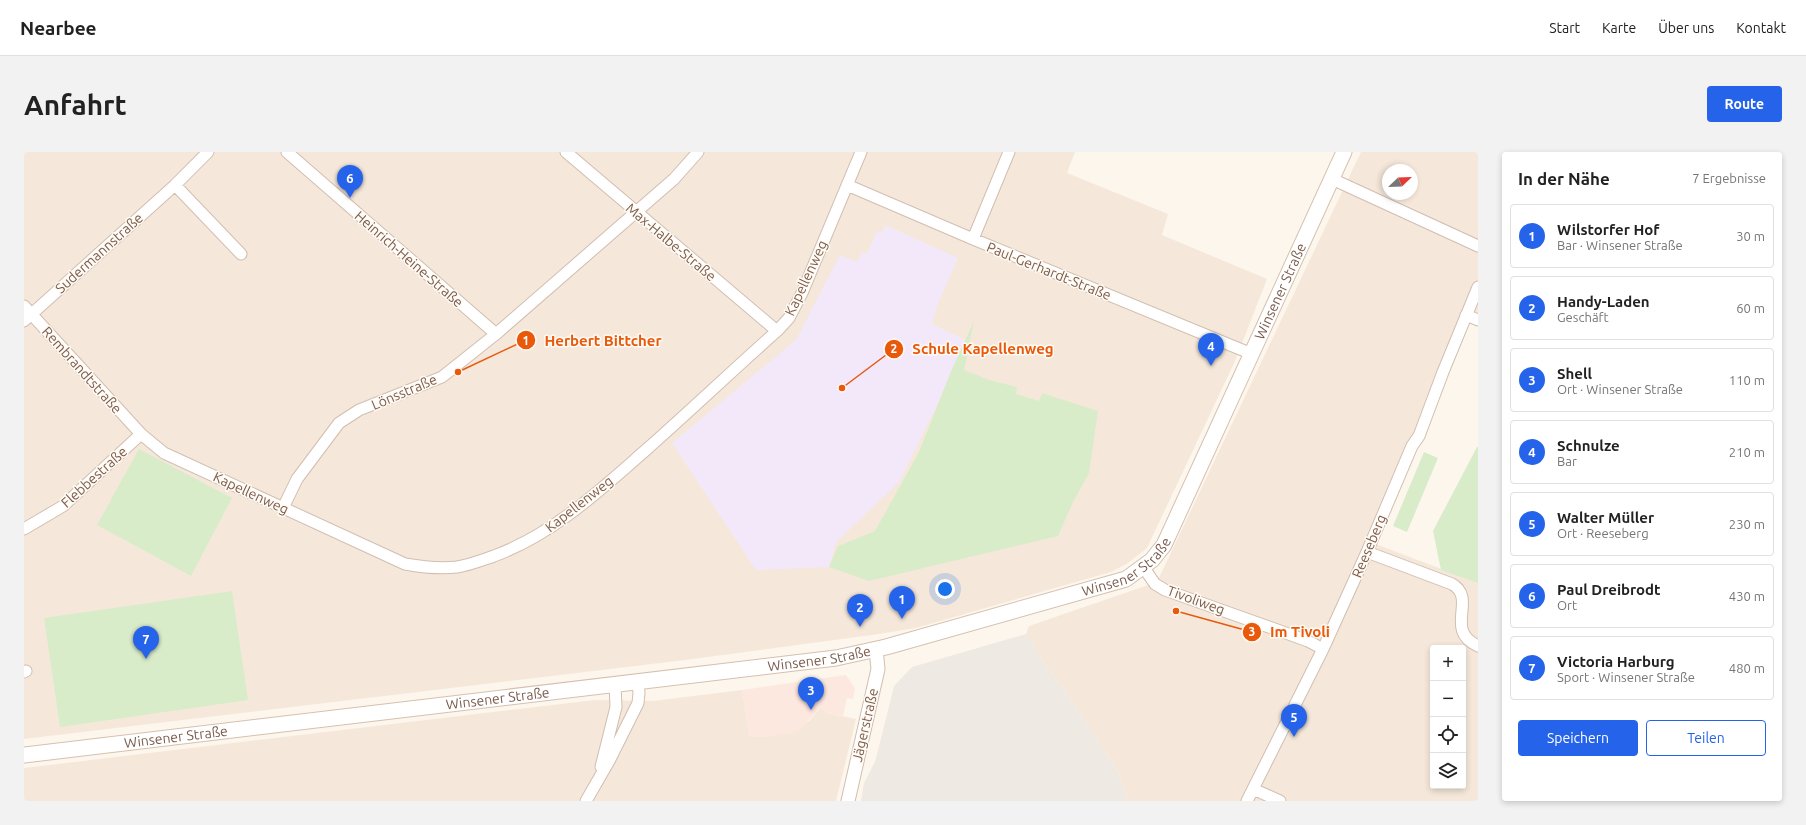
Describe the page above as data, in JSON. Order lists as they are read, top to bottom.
{
  "streets": {
    "main road": ["Winsener Straße"],
    "street": [
      "Max-Halbe-Straße",
      "Sudermannstraße",
      "Heinrich-Heine-Straße",
      "Paul-Gerhardt-Straße",
      "Kapellenweg",
      "Rembrandtstraße",
      "Lönsstraße",
      "Flebbestraße",
      "Reeseberg",
      "Tivoliweg",
      "Jägerstraße"
    ]
  },
  "crossings": [
    ["Max-Halbe-Straße", "Kapellenweg"],
    ["Max-Halbe-Straße", "Lönsstraße"],
    ["Sudermannstraße", "Rembrandtstraße"],
    ["Heinrich-Heine-Straße", "Lönsstraße"],
    ["Paul-Gerhardt-Straße", "Kapellenweg"],
    ["Paul-Gerhardt-Straße", "Winsener Straße"],
    ["Kapellenweg", "Rembrandtstraße"],
    ["Kapellenweg", "Lönsstraße"],
    ["Kapellenweg", "Flebbestraße"],
    ["Winsener Straße", "Tivoliweg"],
    ["Winsener Straße", "Jägerstraße"],
    ["Rembrandtstraße", "Flebbestraße"],
    ["Reeseberg", "Tivoliweg"]
  ],
  "places": ["Herbert Bittcher", "Schule Kapellenweg", "Im Tivoli"],
  "north": "top right",
  "page": {
    "header": "Nearbee",
    "nav": [
      "Start",
      "Karte",
      "Über uns",
      "Kontakt"
    ],
    "buttons": [
      "Route",
      ["Speichern", "Teilen"]
    ],
    "title": "Anfahrt",
    "heading": ["In der Nähe", "7 Ergebnisse"],
    "pins": [
      "6",
      "4",
      "1",
      "2",
      "7",
      "3",
      "5"
    ],
    "list": [
      {
        "mark": "1",
        "name": "Wilstorfer Hof",
        "note": "Bar · Winsener Straße",
        "value": "30 m"
      },
      {
        "mark": "2",
        "name": "Handy-Laden",
        "note": "Geschäft",
        "value": "60 m"
      },
      {
        "mark": "3",
        "name": "Shell",
        "note": "Ort · Winsener Straße",
        "value": "110 m"
      },
      {
        "mark": "4",
        "name": "Schnulze",
        "note": "Bar",
        "value": "210 m"
      },
      {
        "mark": "5",
        "name": "Walter Müller",
        "note": "Ort · Reeseberg",
        "value": "230 m"
      },
      {
        "mark": "6",
        "name": "Paul Dreibrodt",
        "note": "Ort",
        "value": "430 m"
      },
      {
        "mark": "7",
        "name": "Victoria Harburg",
        "note": "Sport · Winsener Straße",
        "value": "480 m"
      }
    ],
    "map_buttons": ["+", "−"]
  }
}
